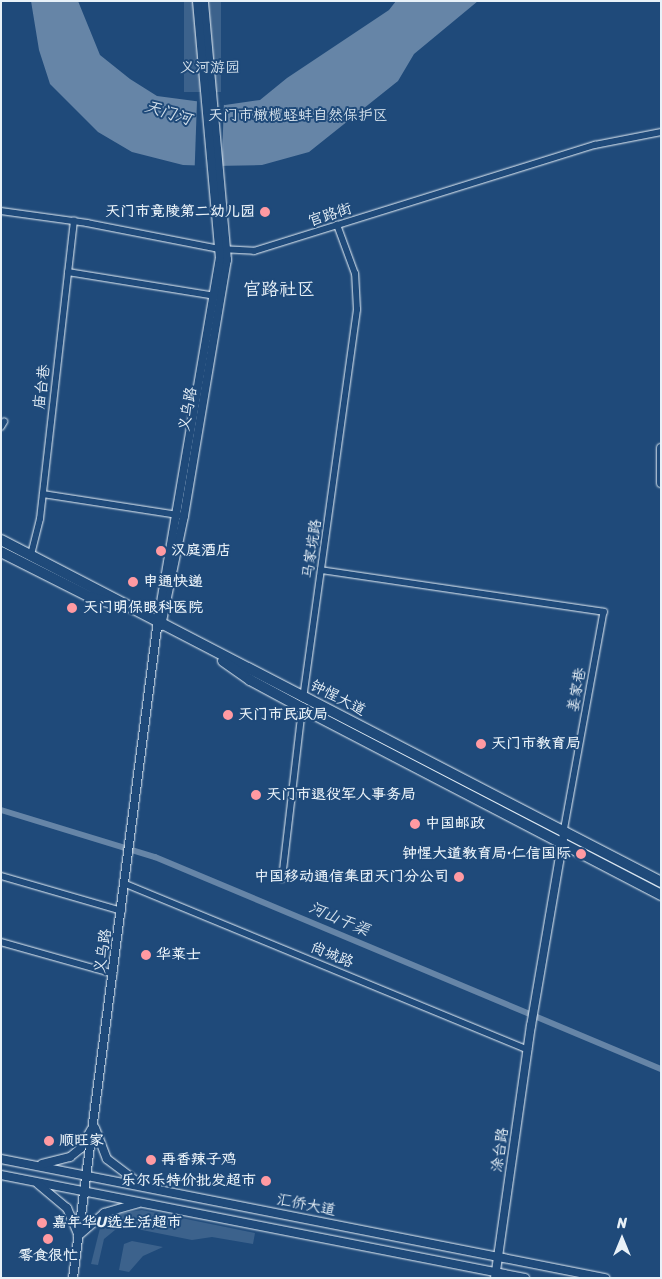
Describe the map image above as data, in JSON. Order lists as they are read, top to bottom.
{
  "streets": {
    "highway": ["钟惺大道"],
    "main road": ["义乌路", "涂台路", "汇侨大道"],
    "street": [
      "官路街",
      "庙台巷",
      "马家垸路",
      "姜家巷",
      "尚城路"
    ]
  },
  "crossings": [
    ["官路街", "庙台巷"],
    ["官路街", "义乌路"],
    ["官路街", "马家垸路"],
    ["庙台巷", "钟惺大道"],
    ["义乌路", "钟惺大道"],
    ["义乌路", "尚城路"],
    ["义乌路", "汇侨大道"],
    ["马家垸路", "姜家巷"],
    ["马家垸路", "钟惺大道"],
    ["姜家巷", "钟惺大道"],
    ["姜家巷", "涂台路"],
    ["钟惺大道", "涂台路"],
    ["尚城路", "涂台路"],
    ["涂台路", "汇侨大道"]
  ],
  "districts": ["官路社区"],
  "water": ["天门河", "河山干渠"],
  "parks": ["义河游园", "天门市橄榄蛏蚌自然保护区"],
  "places": [
    "天门市竟陵第二幼儿园",
    "汉庭酒店",
    "申通快递",
    "天门明保眼科医院",
    "天门市民政局",
    "天门市教育局",
    "天门市退役军人事务局",
    "中国邮政",
    "钟惺大道教育局·仁信国际",
    "中国移动通信集团天门分公司",
    "华莱士",
    "顺旺家",
    "再香辣子鸡",
    "乐尔乐特价批发超市",
    "嘉年华U选生活超市",
    "零食很忙"
  ],
  "north": "top"
}
